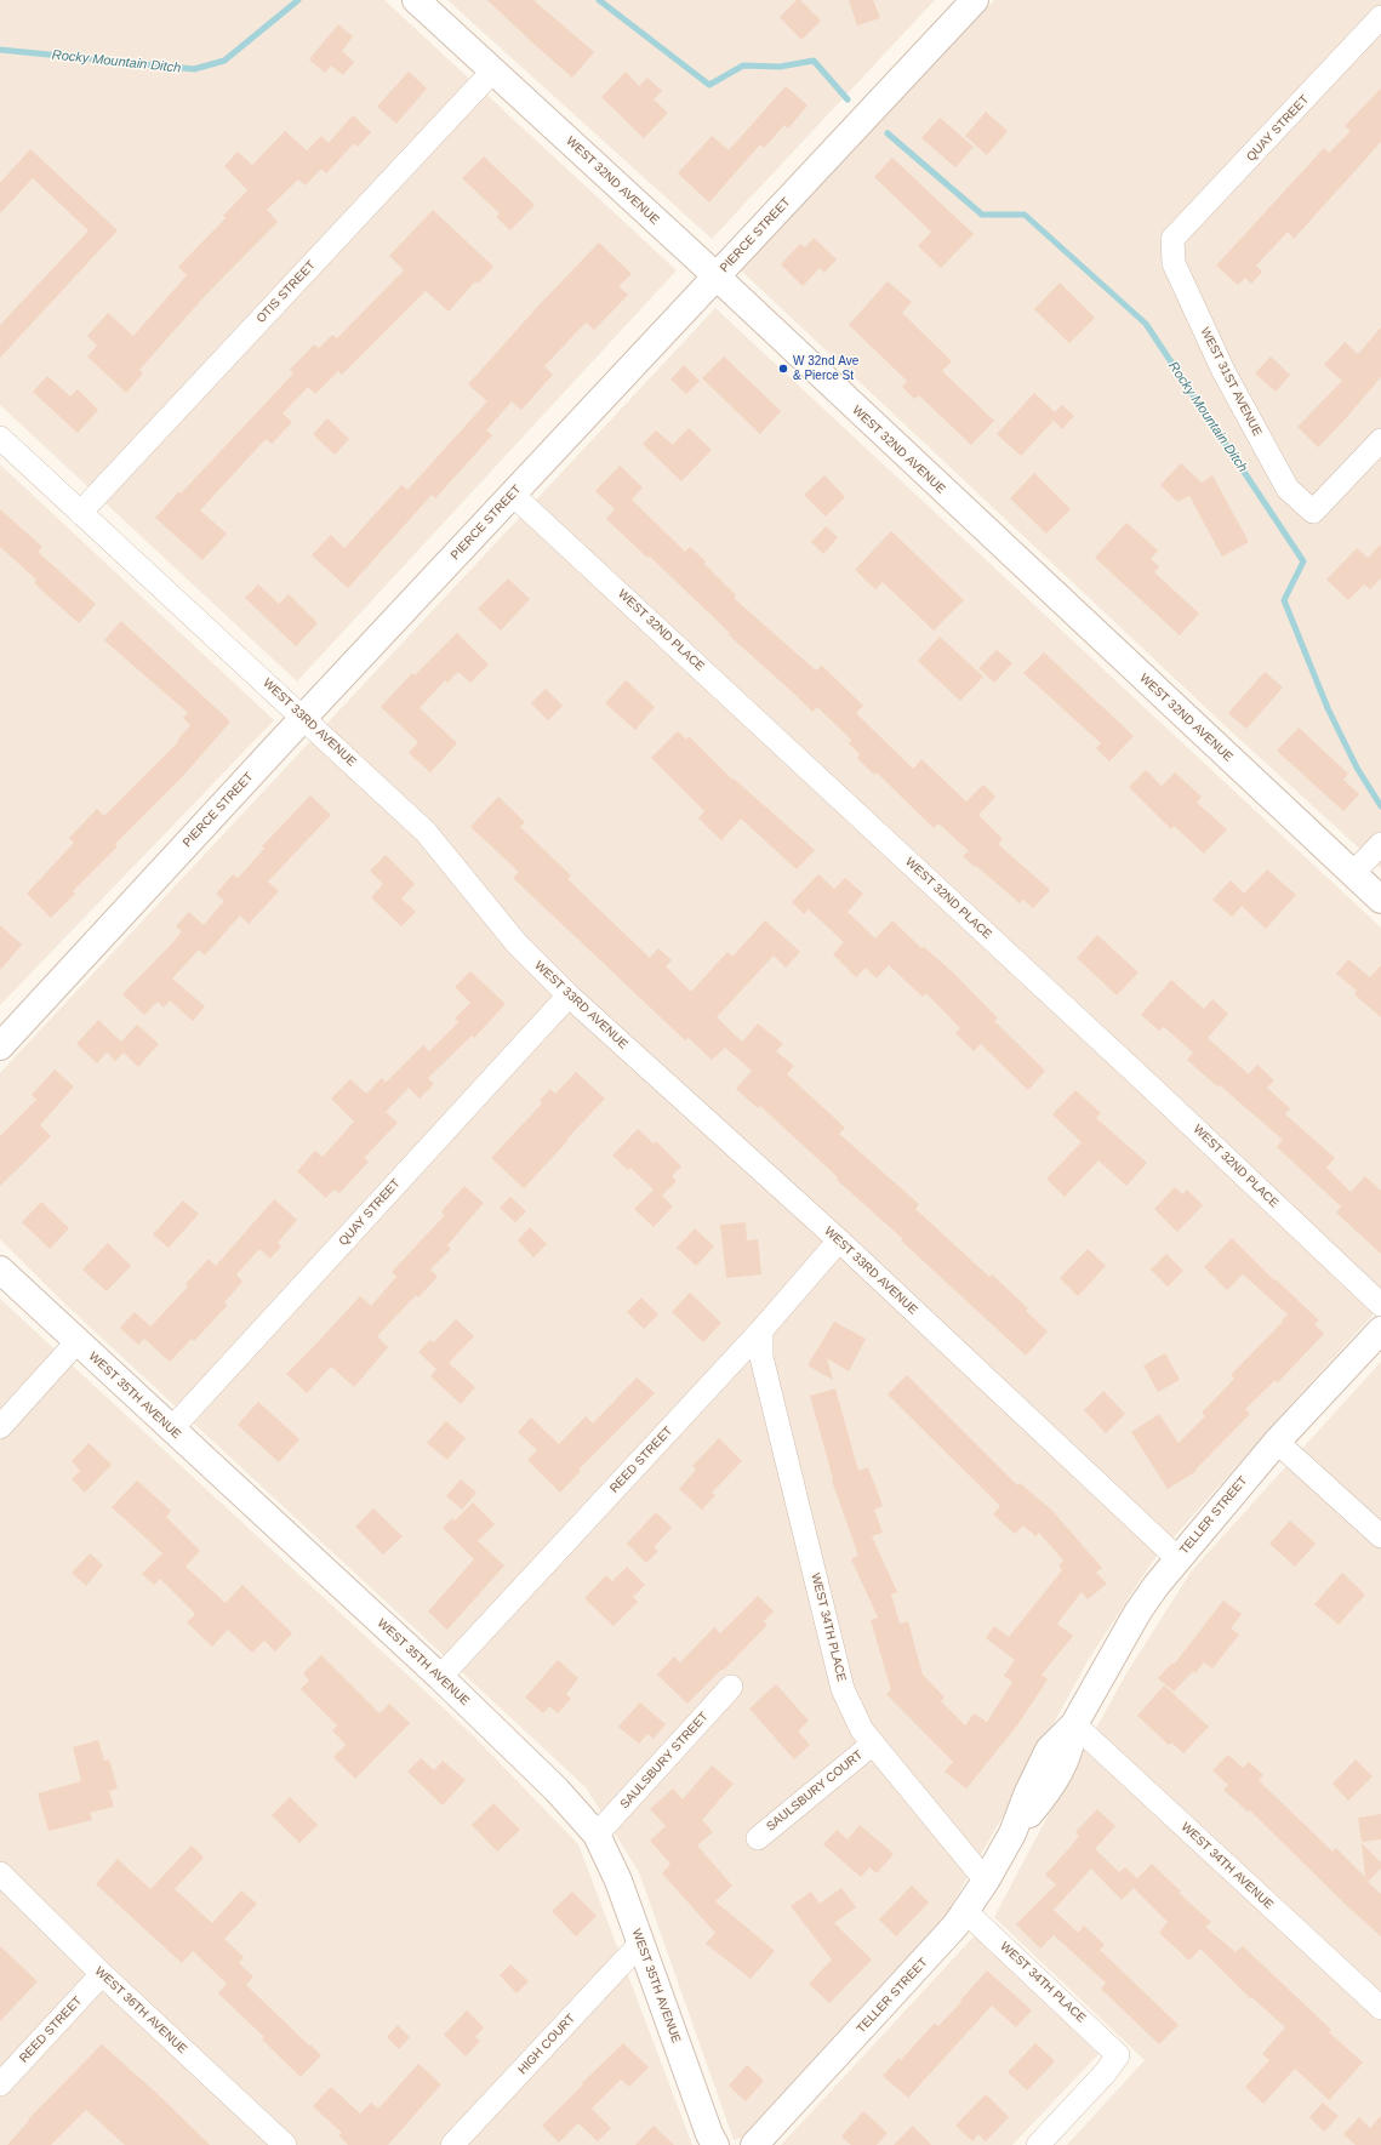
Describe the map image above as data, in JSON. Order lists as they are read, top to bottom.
{
  "streets": {
    "street": [
      "QUAY STREET",
      "WEST 32ND AVENUE",
      "PIERCE STREET",
      "OTIS STREET",
      "WEST 31ST AVENUE",
      "WEST 32ND PLACE",
      "WEST 33RD AVENUE",
      "WEST 35TH AVENUE",
      "REED STREET",
      "TELLER STREET",
      "WEST 34TH PLACE",
      "SAULSBURY STREET",
      "SAULSBURY COURT",
      "WEST 34TH AVENUE",
      "WEST 36TH AVENUE",
      "HIGH COURT"
    ]
  },
  "crossings": [
    ["QUAY STREET", "WEST 31ST AVENUE"],
    ["QUAY STREET", "WEST 33RD AVENUE"],
    ["QUAY STREET", "WEST 35TH AVENUE"],
    ["WEST 32ND AVENUE", "PIERCE STREET"],
    ["WEST 32ND AVENUE", "OTIS STREET"],
    ["PIERCE STREET", "WEST 32ND PLACE"],
    ["PIERCE STREET", "WEST 33RD AVENUE"],
    ["OTIS STREET", "WEST 33RD AVENUE"],
    ["WEST 33RD AVENUE", "REED STREET"],
    ["WEST 33RD AVENUE", "TELLER STREET"],
    ["WEST 35TH AVENUE", "REED STREET"],
    ["WEST 35TH AVENUE", "SAULSBURY STREET"],
    ["WEST 35TH AVENUE", "HIGH COURT"],
    ["REED STREET", "WEST 34TH PLACE"],
    ["REED STREET", "WEST 36TH AVENUE"],
    ["TELLER STREET", "WEST 34TH PLACE"],
    ["TELLER STREET", "WEST 34TH AVENUE"],
    ["WEST 34TH PLACE", "SAULSBURY COURT"]
  ],
  "water": ["Rocky Mountain Ditch"],
  "places": ["W 32nd Ave & Pierce St"]
}
